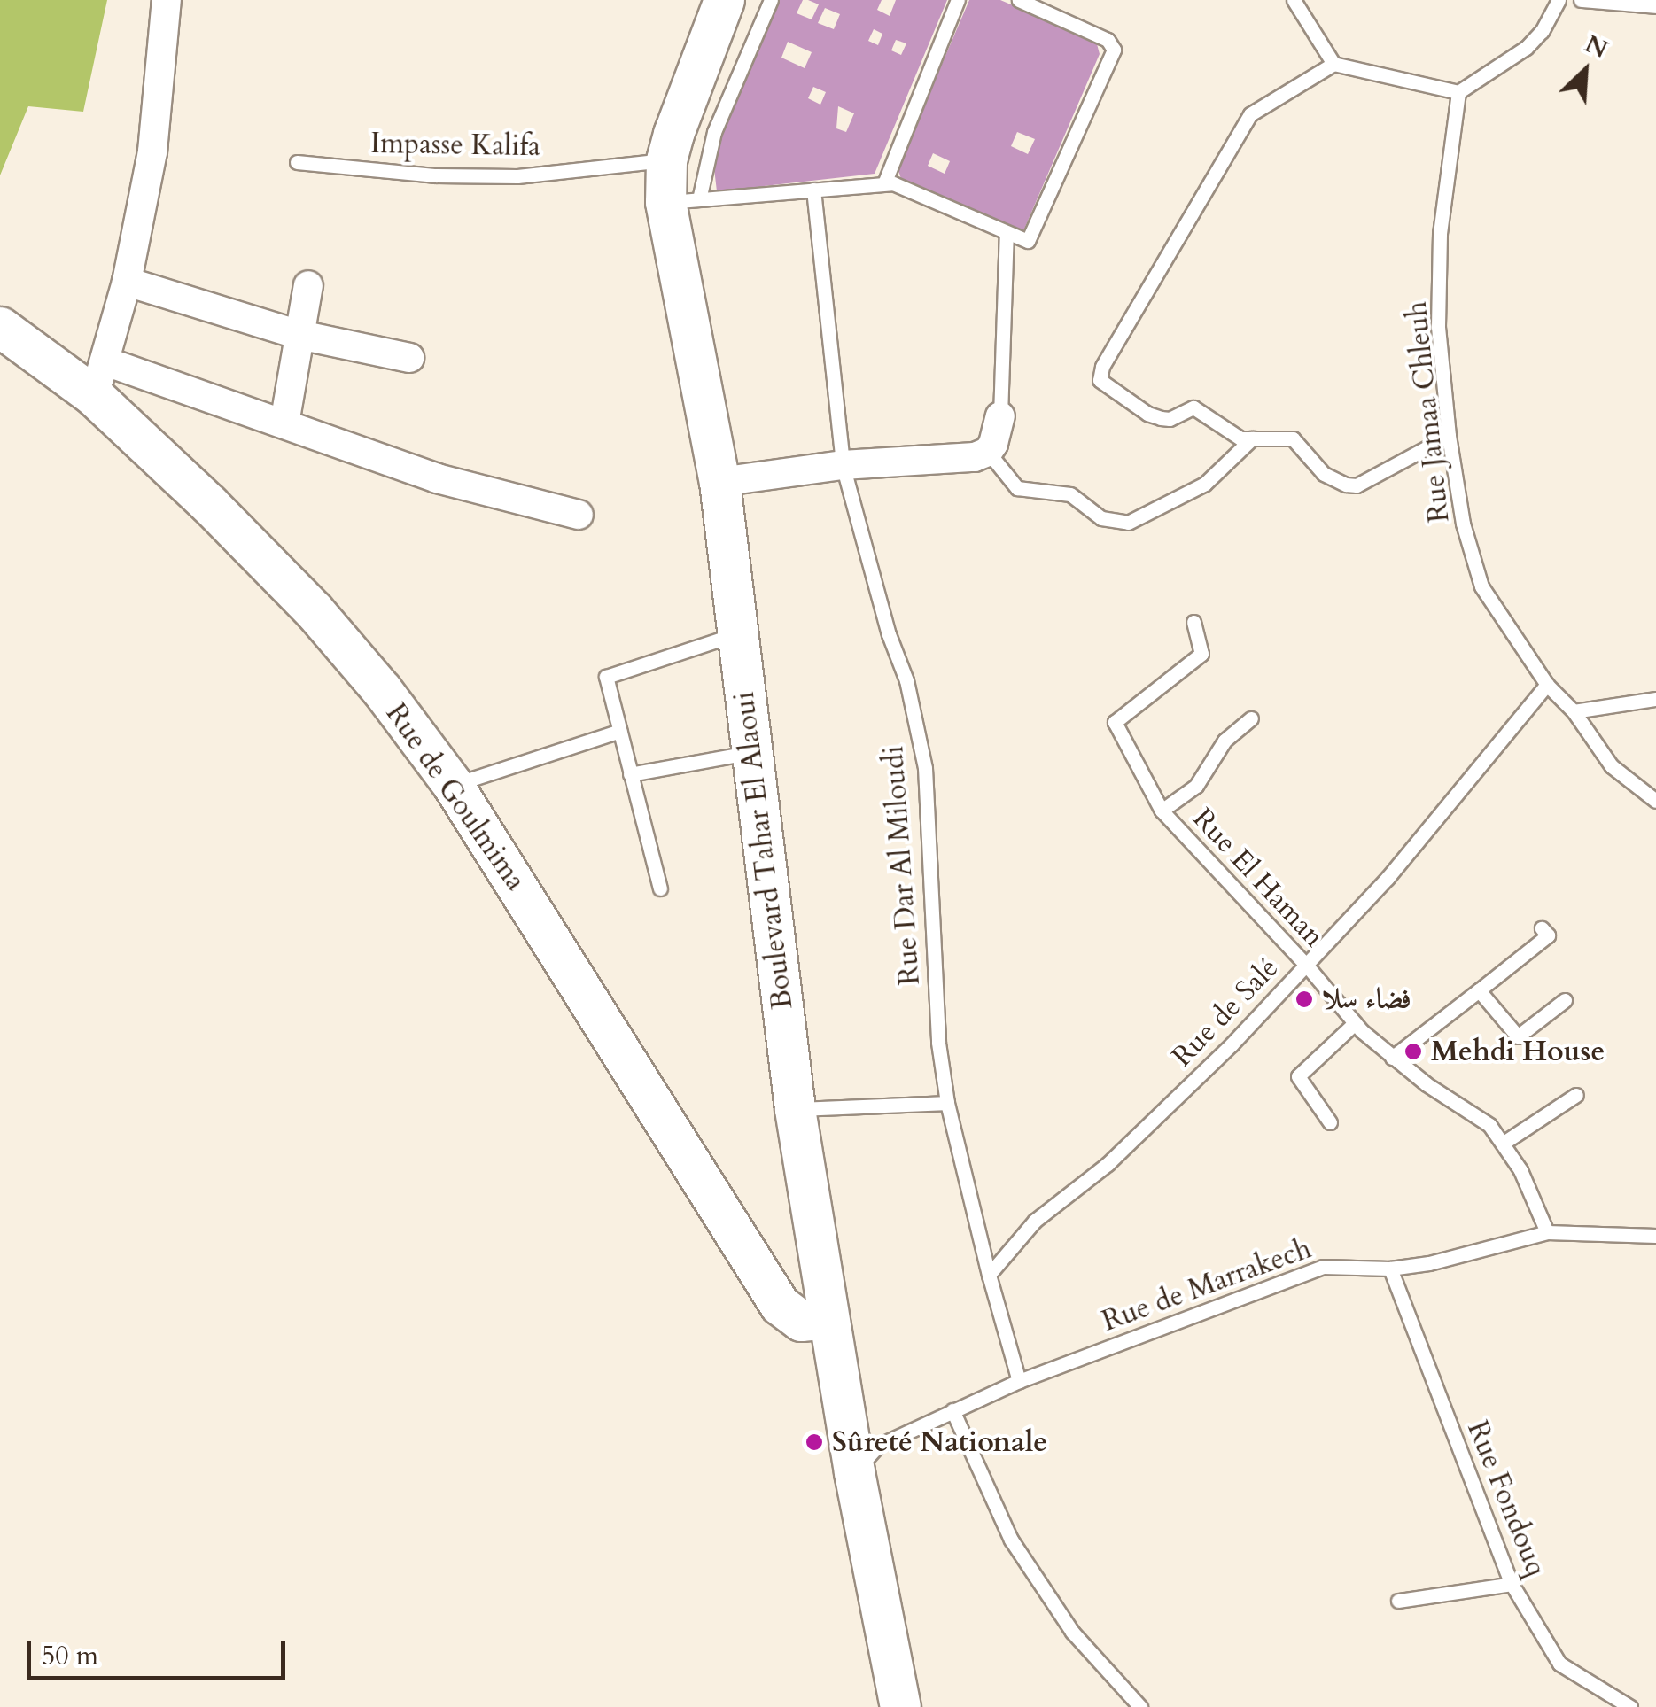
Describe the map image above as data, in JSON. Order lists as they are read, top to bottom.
{
  "streets": {
    "street": ["Rue de Goulmima", "Boulevard Tahar El Alaoui"],
    "lane": [
      "Impasse Kalifa",
      "Rue Jamaa Chleuh",
      "Rue Dar Al Miloudi",
      "Rue El Haman",
      "Rue de Salé",
      "Rue de Marrakech",
      "Rue Fondouq"
    ]
  },
  "crossings": [
    ["Impasse Kalifa", "Boulevard Tahar El Alaoui"],
    ["Rue Jamaa Chleuh", "Rue de Salé"],
    ["Rue de Goulmima", "Boulevard Tahar El Alaoui"],
    ["Boulevard Tahar El Alaoui", "Rue de Marrakech"],
    ["Rue Dar Al Miloudi", "Rue de Salé"],
    ["Rue Dar Al Miloudi", "Rue de Marrakech"],
    ["Rue El Haman", "Rue de Salé"],
    ["Rue El Haman", "Rue de Marrakech"],
    ["Rue de Marrakech", "Rue Fondouq"]
  ],
  "places": ["فضاء سلا", "Mehdi House", "Sûreté Nationale"],
  "scale_bar": "50 m",
  "north": "top right"
}
